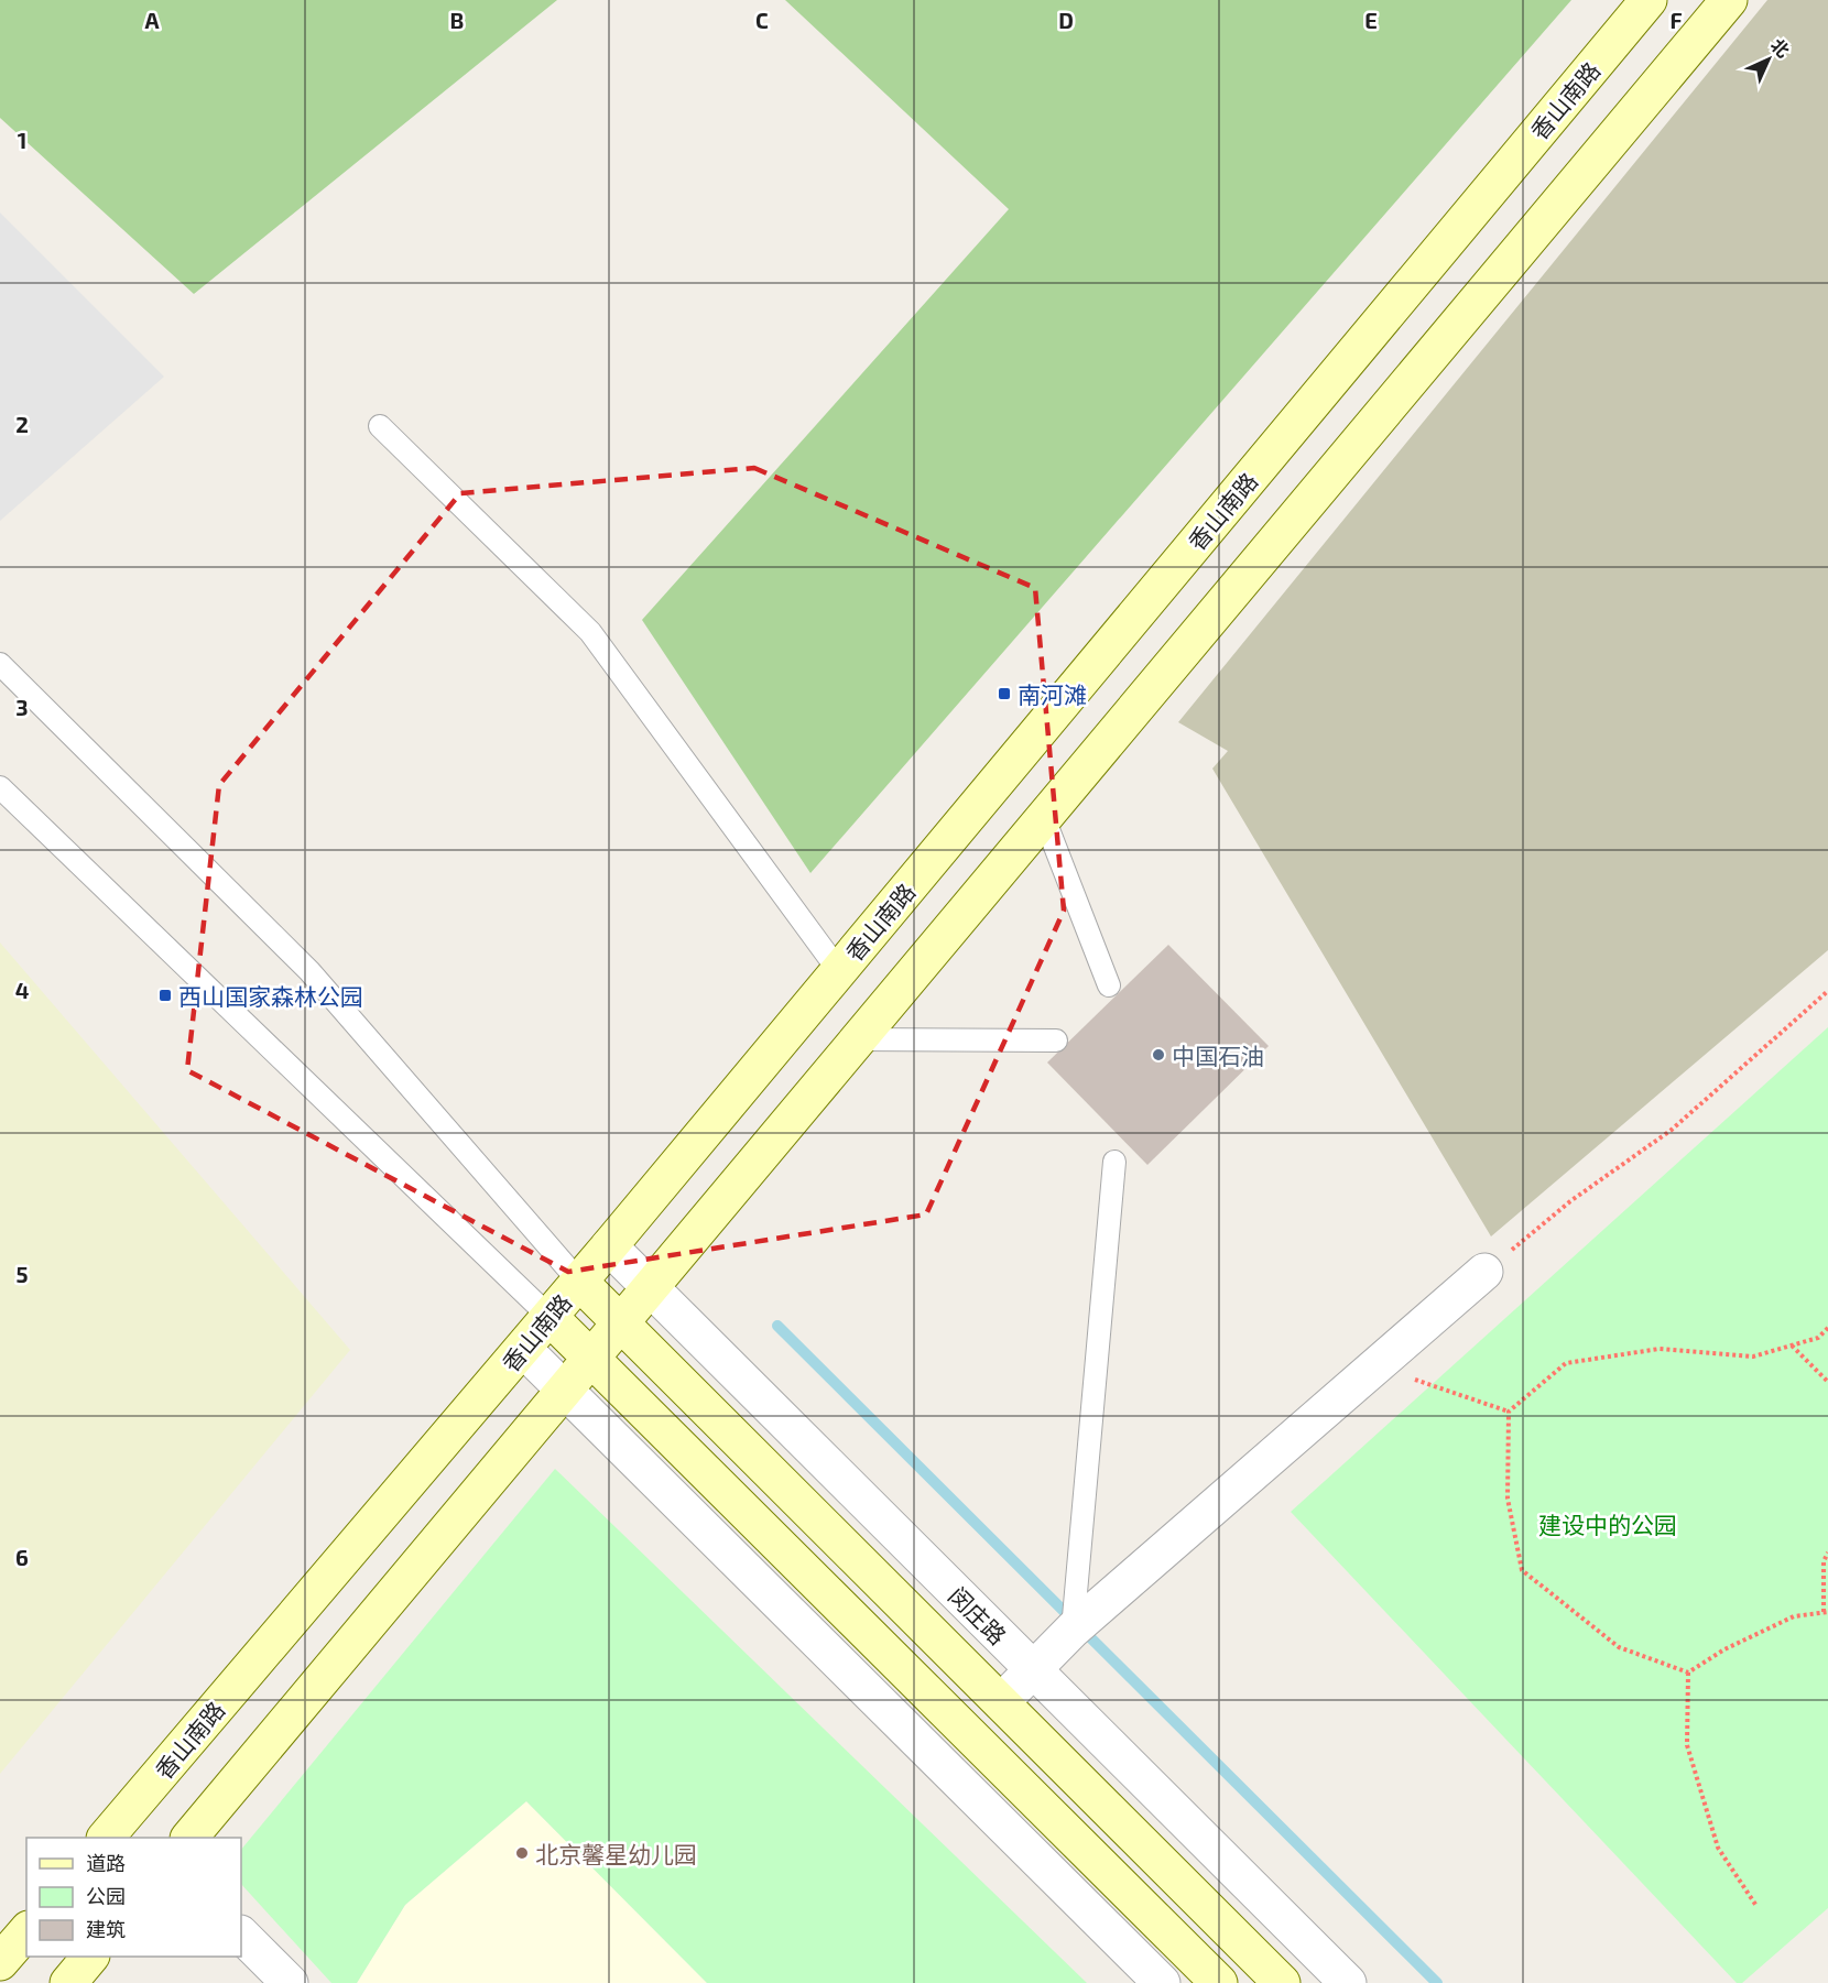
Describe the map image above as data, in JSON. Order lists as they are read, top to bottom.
{
  "streets": {
    "main road": ["香山南路", "闵庄路"]
  },
  "crossings": [
    ["香山南路", "闵庄路"]
  ],
  "parks": ["建设中的公园"],
  "places": {
    "transit": ["南河滩", "西山国家森林公园"],
    "other": ["中国石油", "北京馨星幼儿园"]
  },
  "legend": ["道路", "公园", "建筑"],
  "north": "top right",
  "grid": {
    "columns": [
      "A",
      "B",
      "C",
      "D",
      "E",
      "F"
    ],
    "rows": [
      "1",
      "2",
      "3",
      "4",
      "5",
      "6"
    ]
  }
}
